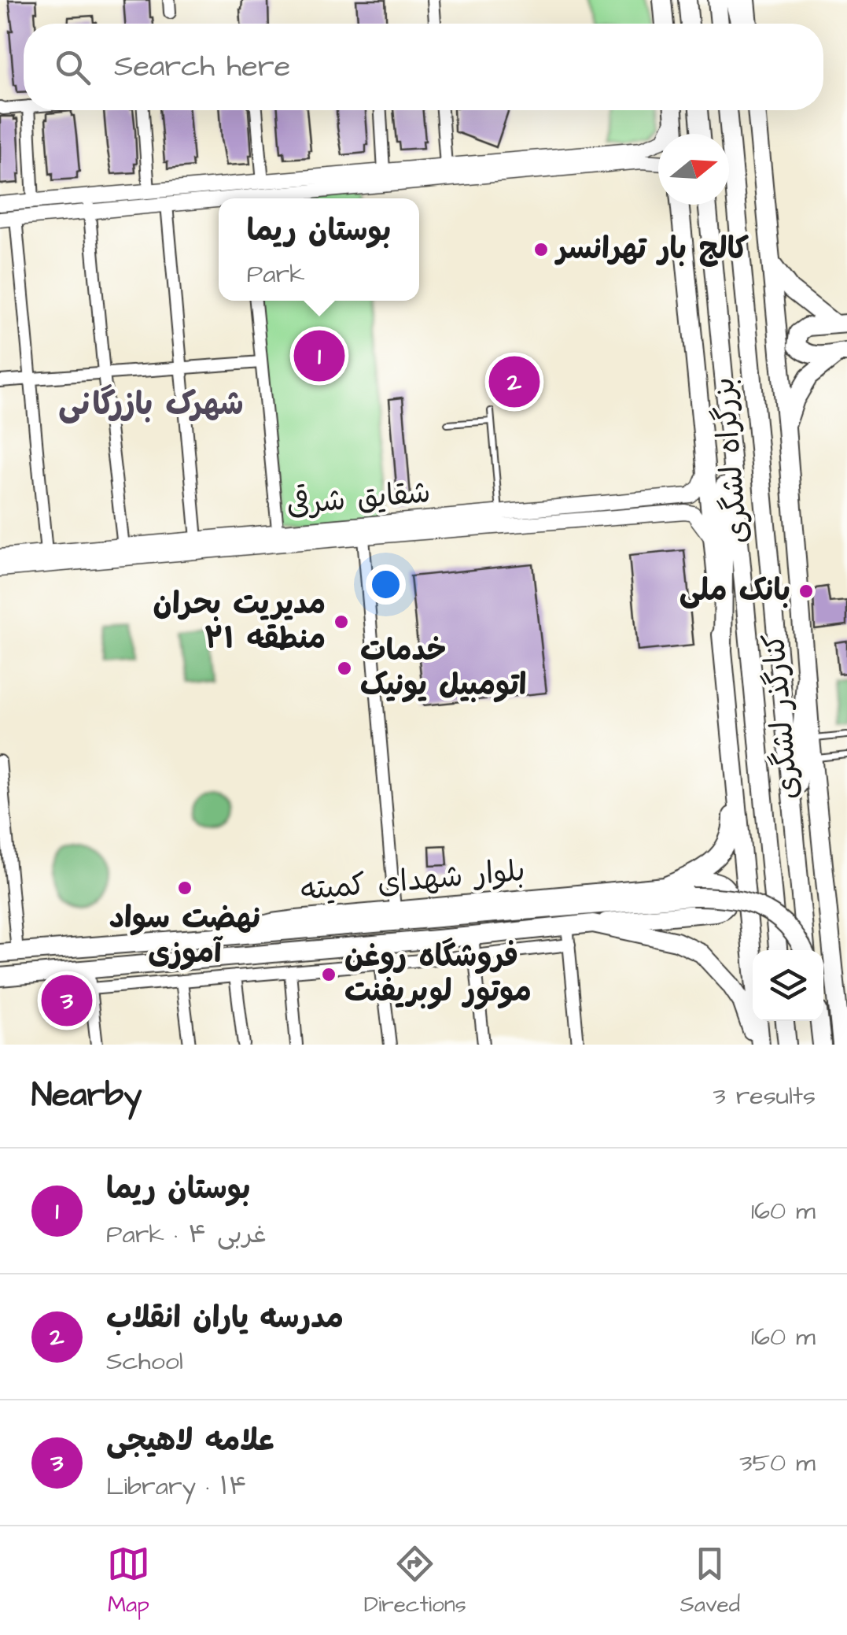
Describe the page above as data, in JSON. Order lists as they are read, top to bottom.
{
  "streets": {
    "main road": ["بزرگراه لشگری", "کنارگذر لشگری", "بلوار شهدای کمیته"],
    "street": ["شقایق شرقی"]
  },
  "crossings": [
    ["شقایق شرقی", "کنارگذر لشگری"],
    ["کنارگذر لشگری", "بلوار شهدای کمیته"]
  ],
  "districts": ["شهرک بازرگانی"],
  "places": [
    "کالج بار تهرانسر",
    "بانک ملی",
    "مدیریت بحران منطقه ۲۱",
    "خدمات اتومبیل یونیک",
    "نهضت سواد آموزی",
    "فروشگاه روغن موتور لوبریفنت"
  ],
  "north": "right",
  "page": {
    "search": "Search here",
    "popup": ["بوستان ریما", "Park"],
    "pins": ["1", "2", "3"],
    "heading": ["Nearby", "3 results"],
    "list": [
      {
        "mark": "1",
        "name": "بوستان ریما",
        "note": "Park · ۴ غربی",
        "value": "160 m"
      },
      {
        "mark": "2",
        "name": "مدرسه یاران انقلاب",
        "note": "School",
        "value": "160 m"
      },
      {
        "mark": "3",
        "name": "علامه لاهیجی",
        "note": "Library · ۱۴",
        "value": "350 m"
      }
    ],
    "nav": ["Map", "Directions", "Saved"]
  }
}
